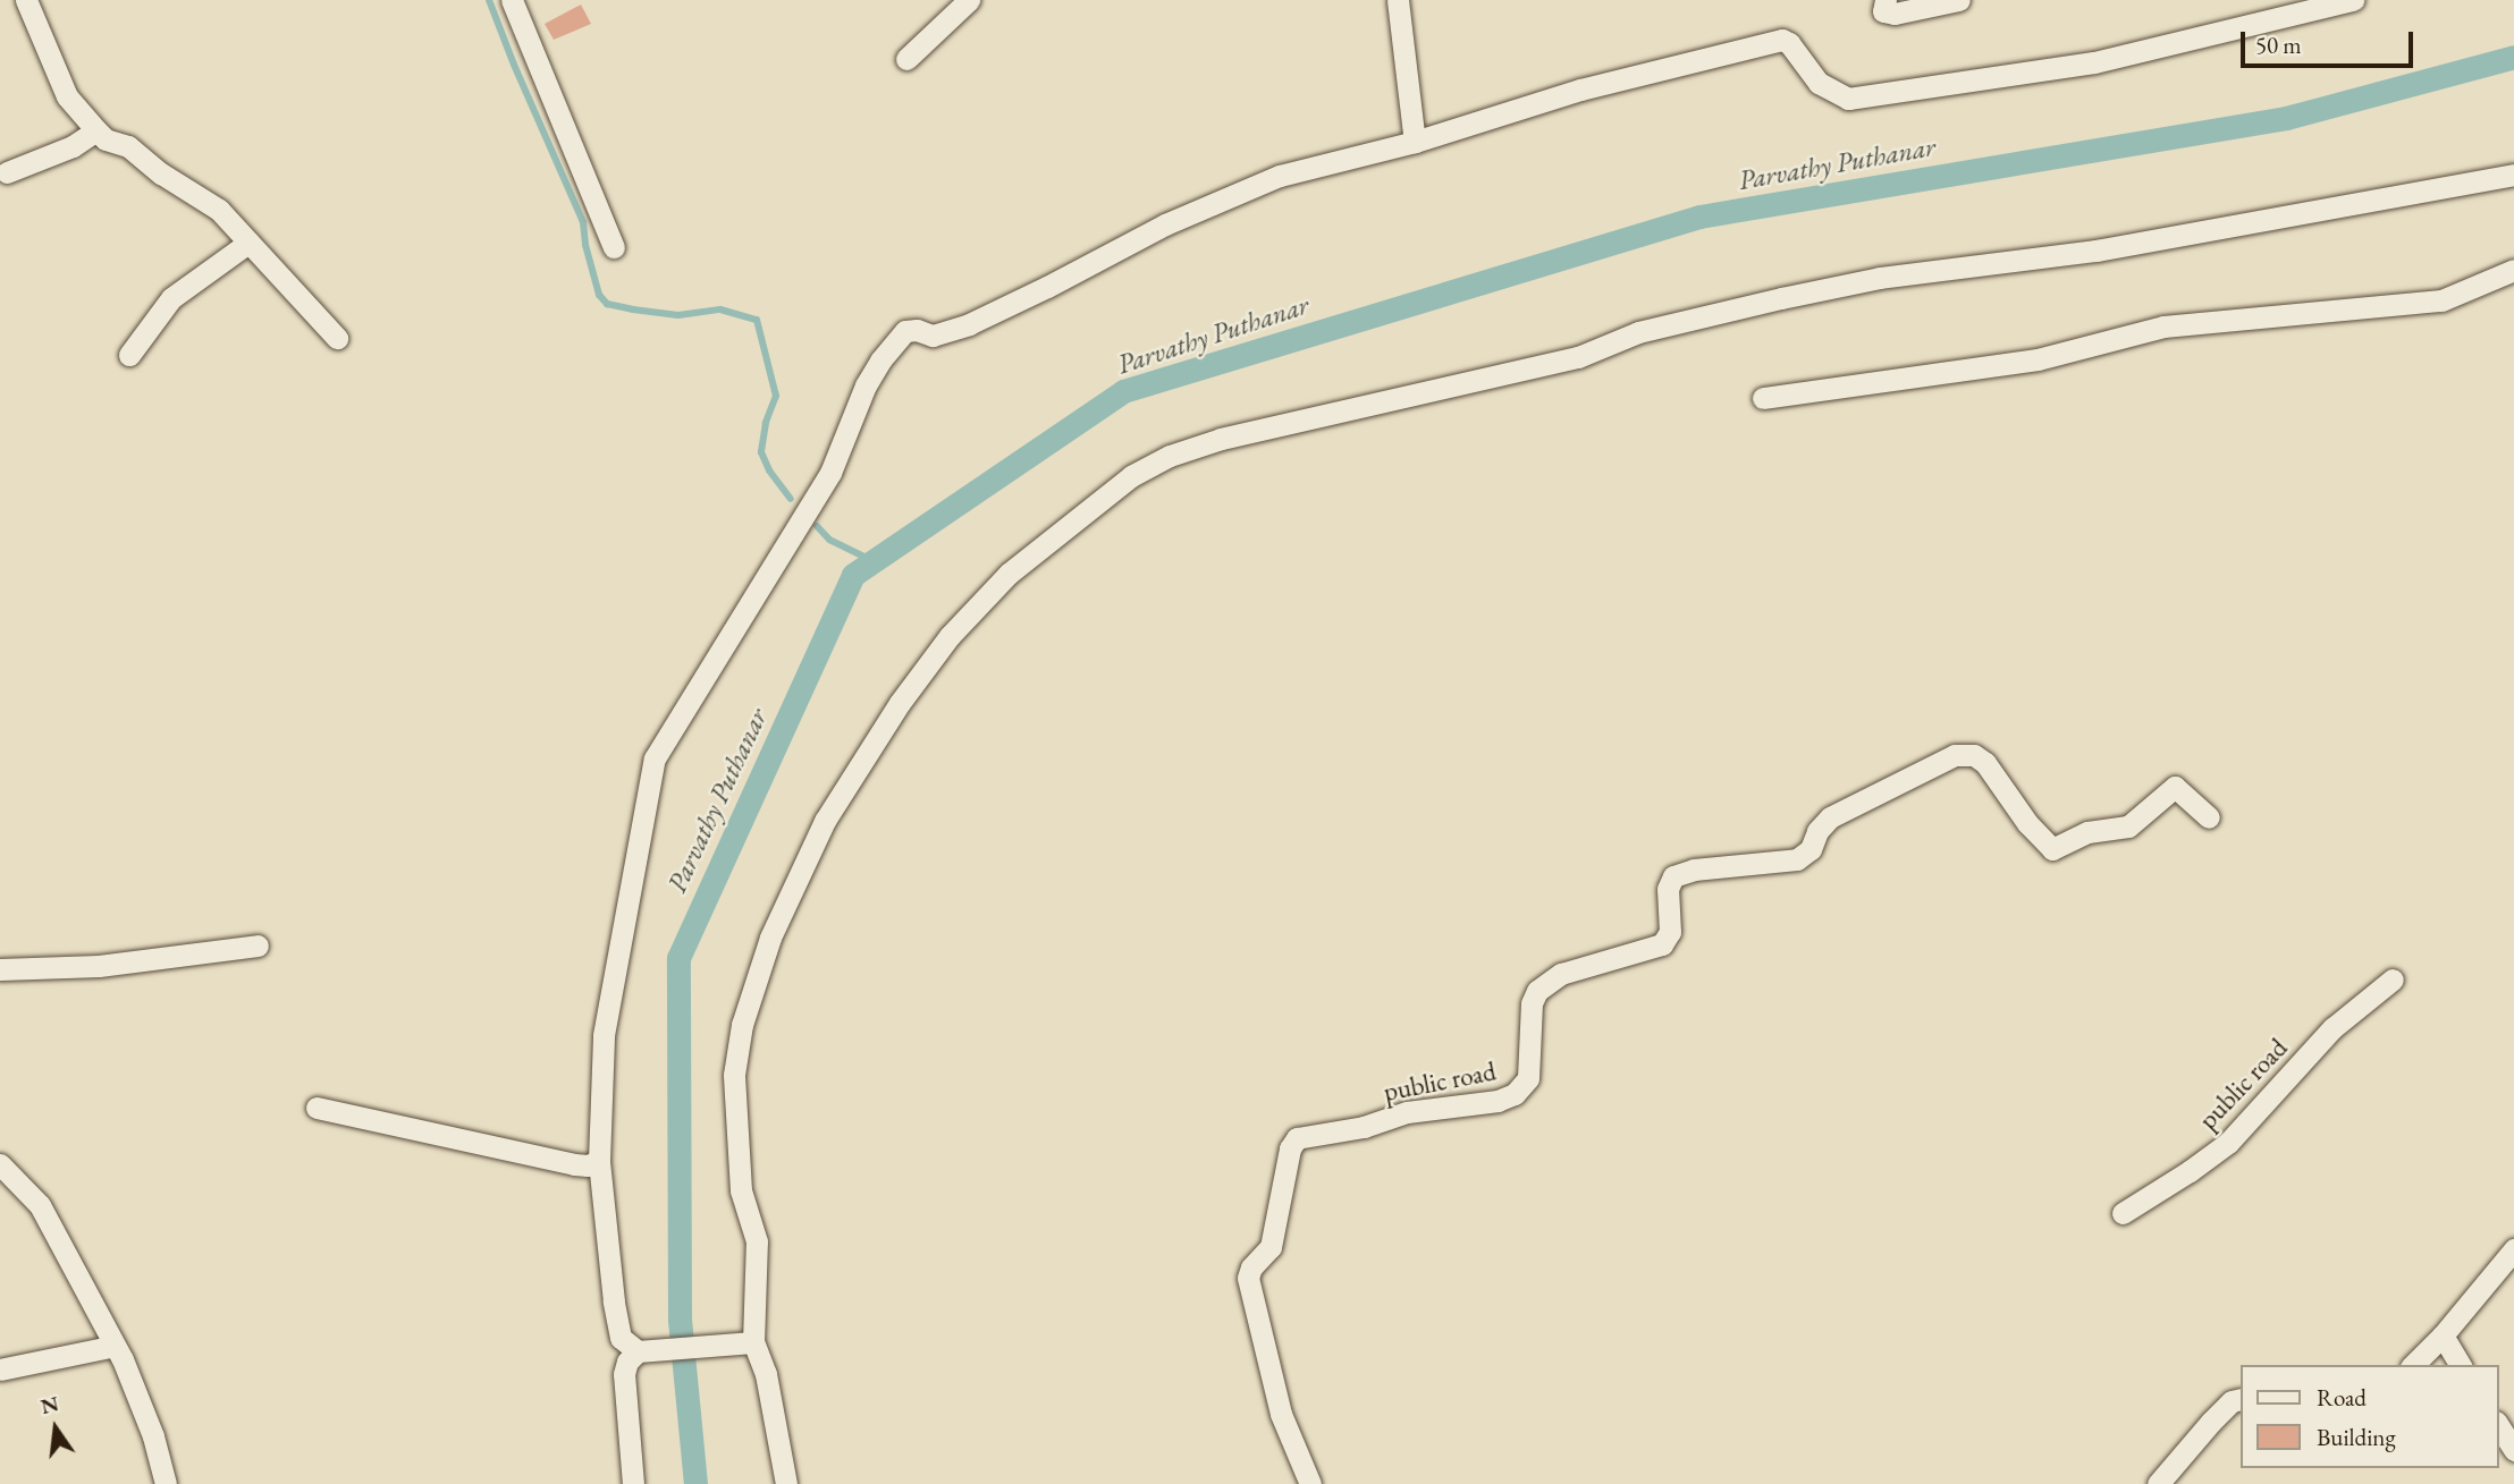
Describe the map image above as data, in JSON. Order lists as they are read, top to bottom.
{
  "streets": {
    "street": ["public road"]
  },
  "water": ["Parvathy Puthanar"],
  "legend": ["Road", "Building"],
  "scale_bar": "50 m",
  "north": "top"
}
